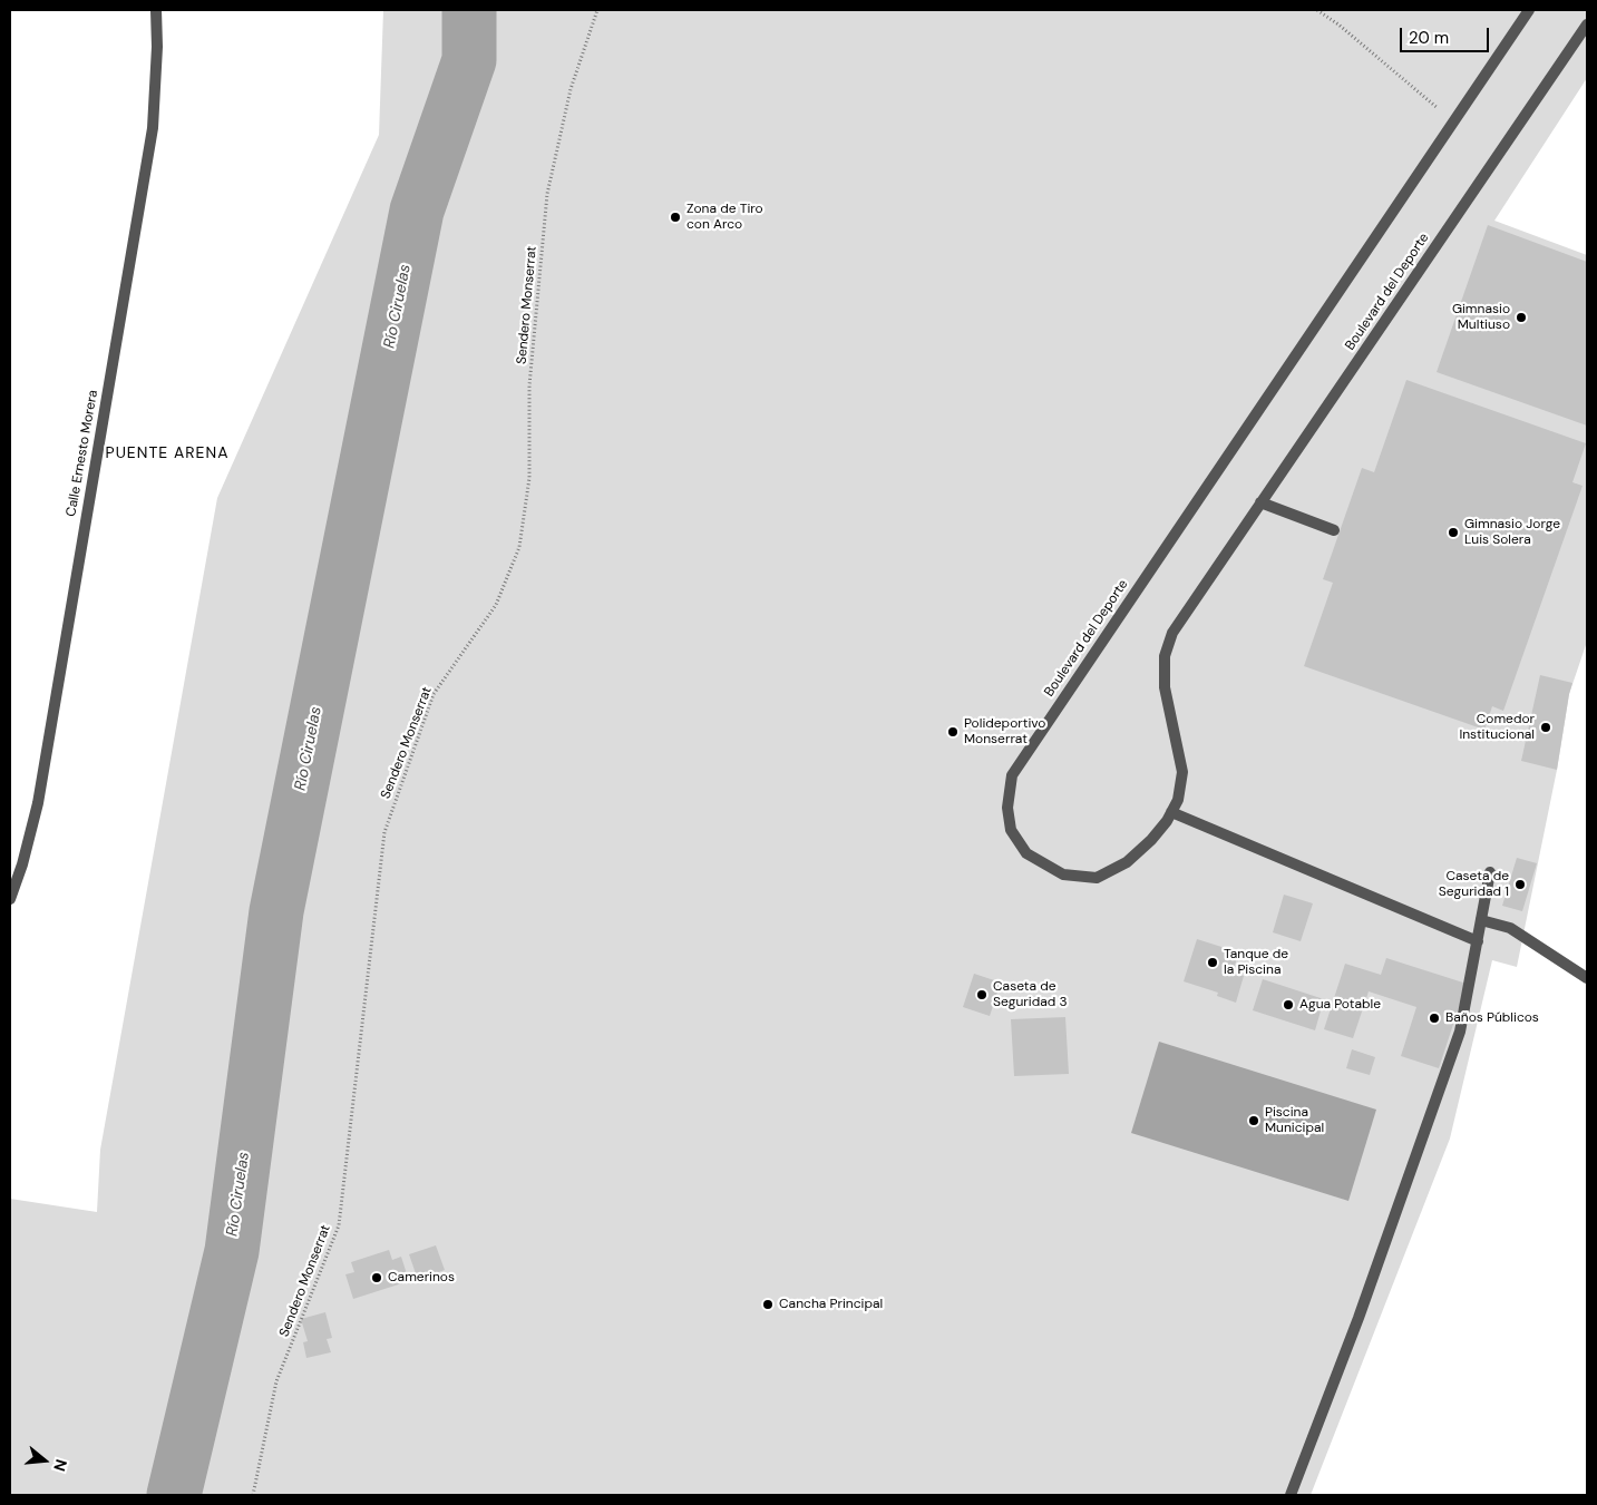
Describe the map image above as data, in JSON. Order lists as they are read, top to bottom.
{
  "streets": {
    "street": ["Boulevard del Deporte", "Calle Ernesto Morera"],
    "path": ["Sendero Monserrat"]
  },
  "districts": ["PUENTE ARENA"],
  "water": ["Río Ciruelas"],
  "places": [
    "Zona de Tiro con Arco",
    "Gimnasio Multiuso",
    "Gimnasio Jorge Luis Solera",
    "Comedor Institucional",
    "Polideportivo Monserrat",
    "Caseta de Seguridad 1",
    "Tanque de la Piscina",
    "Caseta de Seguridad 3",
    "Agua Potable",
    "Baños Públicos",
    "Piscina Municipal",
    "Camerinos",
    "Cancha Principal"
  ],
  "scale_bar": "20 m",
  "north": "right"
}
